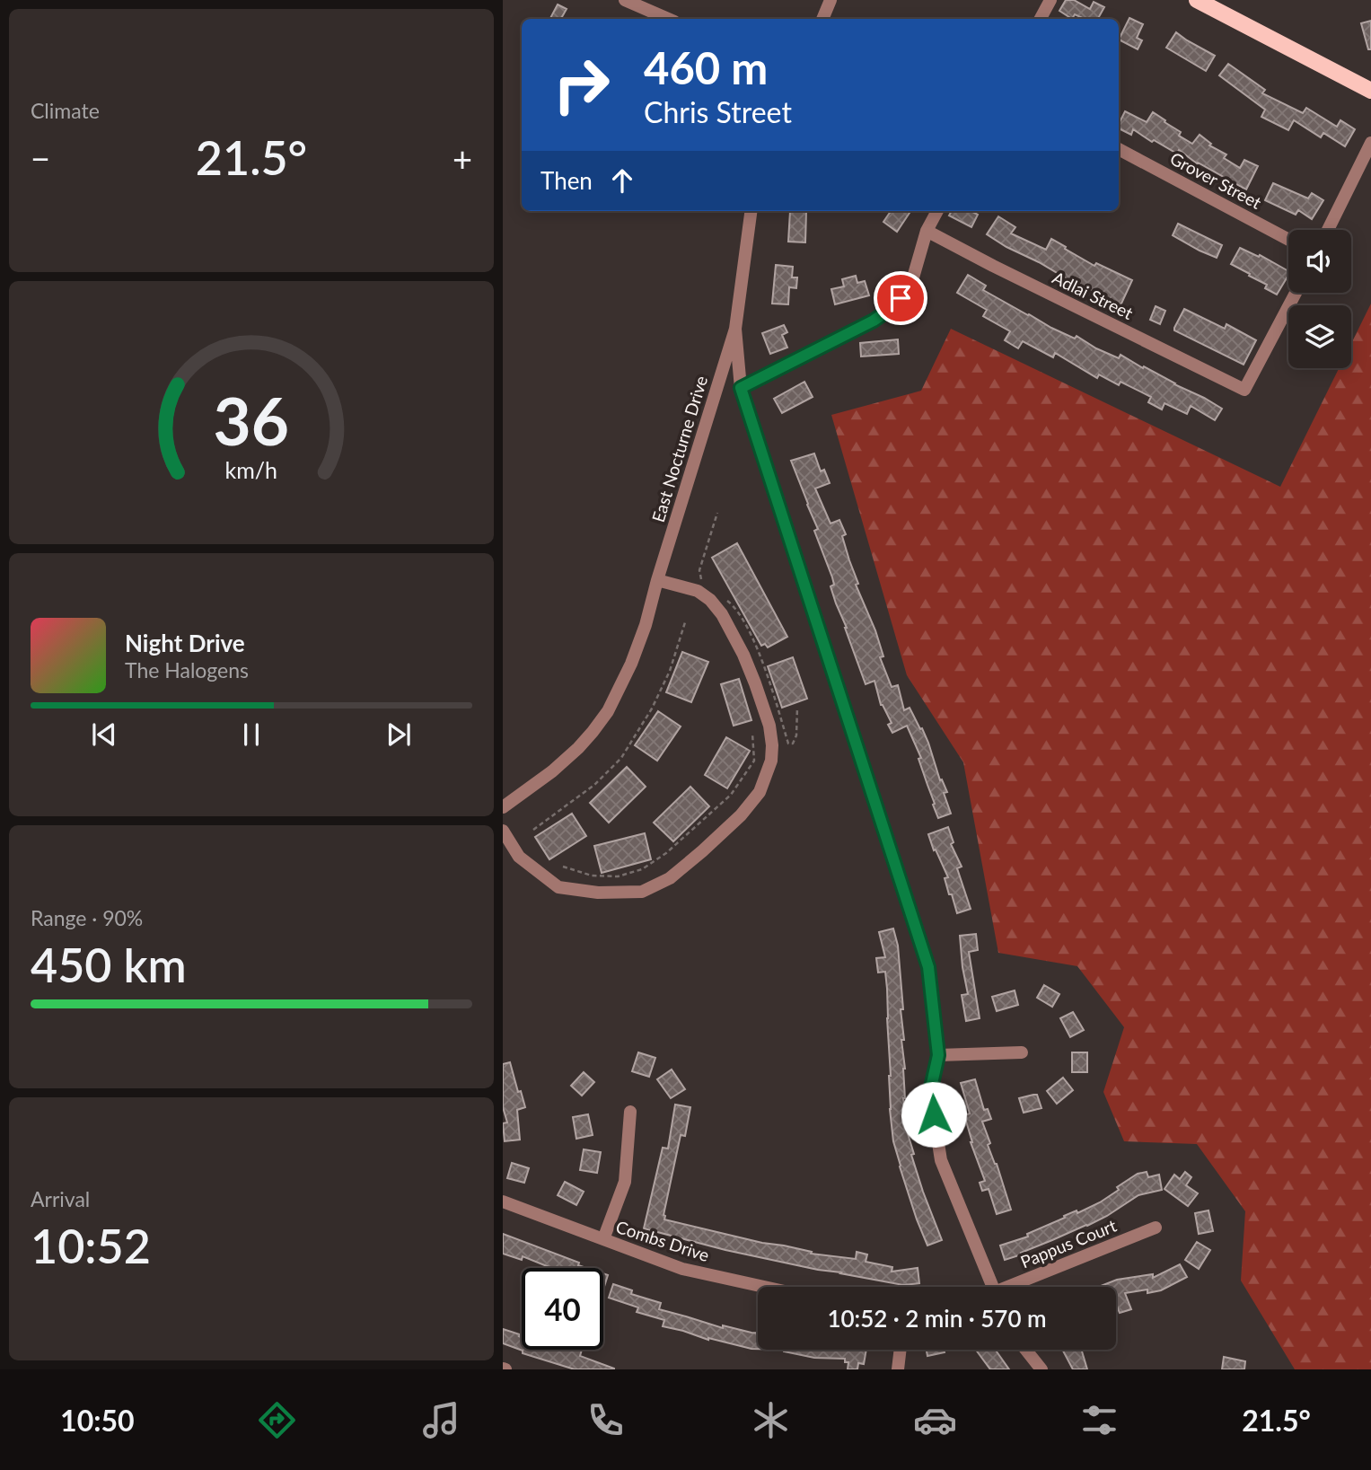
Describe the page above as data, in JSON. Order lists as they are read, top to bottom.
{
  "streets": {
    "street": [
      "Grover Street",
      "Adlai Street",
      "East Nocturne Drive",
      "Combs Drive",
      "Pappus Court"
    ]
  },
  "page": {
    "tile": [
      "Climate",
      ["Range · 90%", "450 km"],
      ["Arrival", "10:52"]
    ],
    "turn": ["460 m", "Chris Street"],
    "heat": ["−", "21.5°", "+"],
    "then": "Then",
    "song": ["Night Drive", "The Halogens"],
    "limit": "40",
    "trip": "10:52 · 2 min · 570 m",
    "tabs": ["10:50", "21.5°"],
    "gauge": ["36", "km/h"]
  }
}
